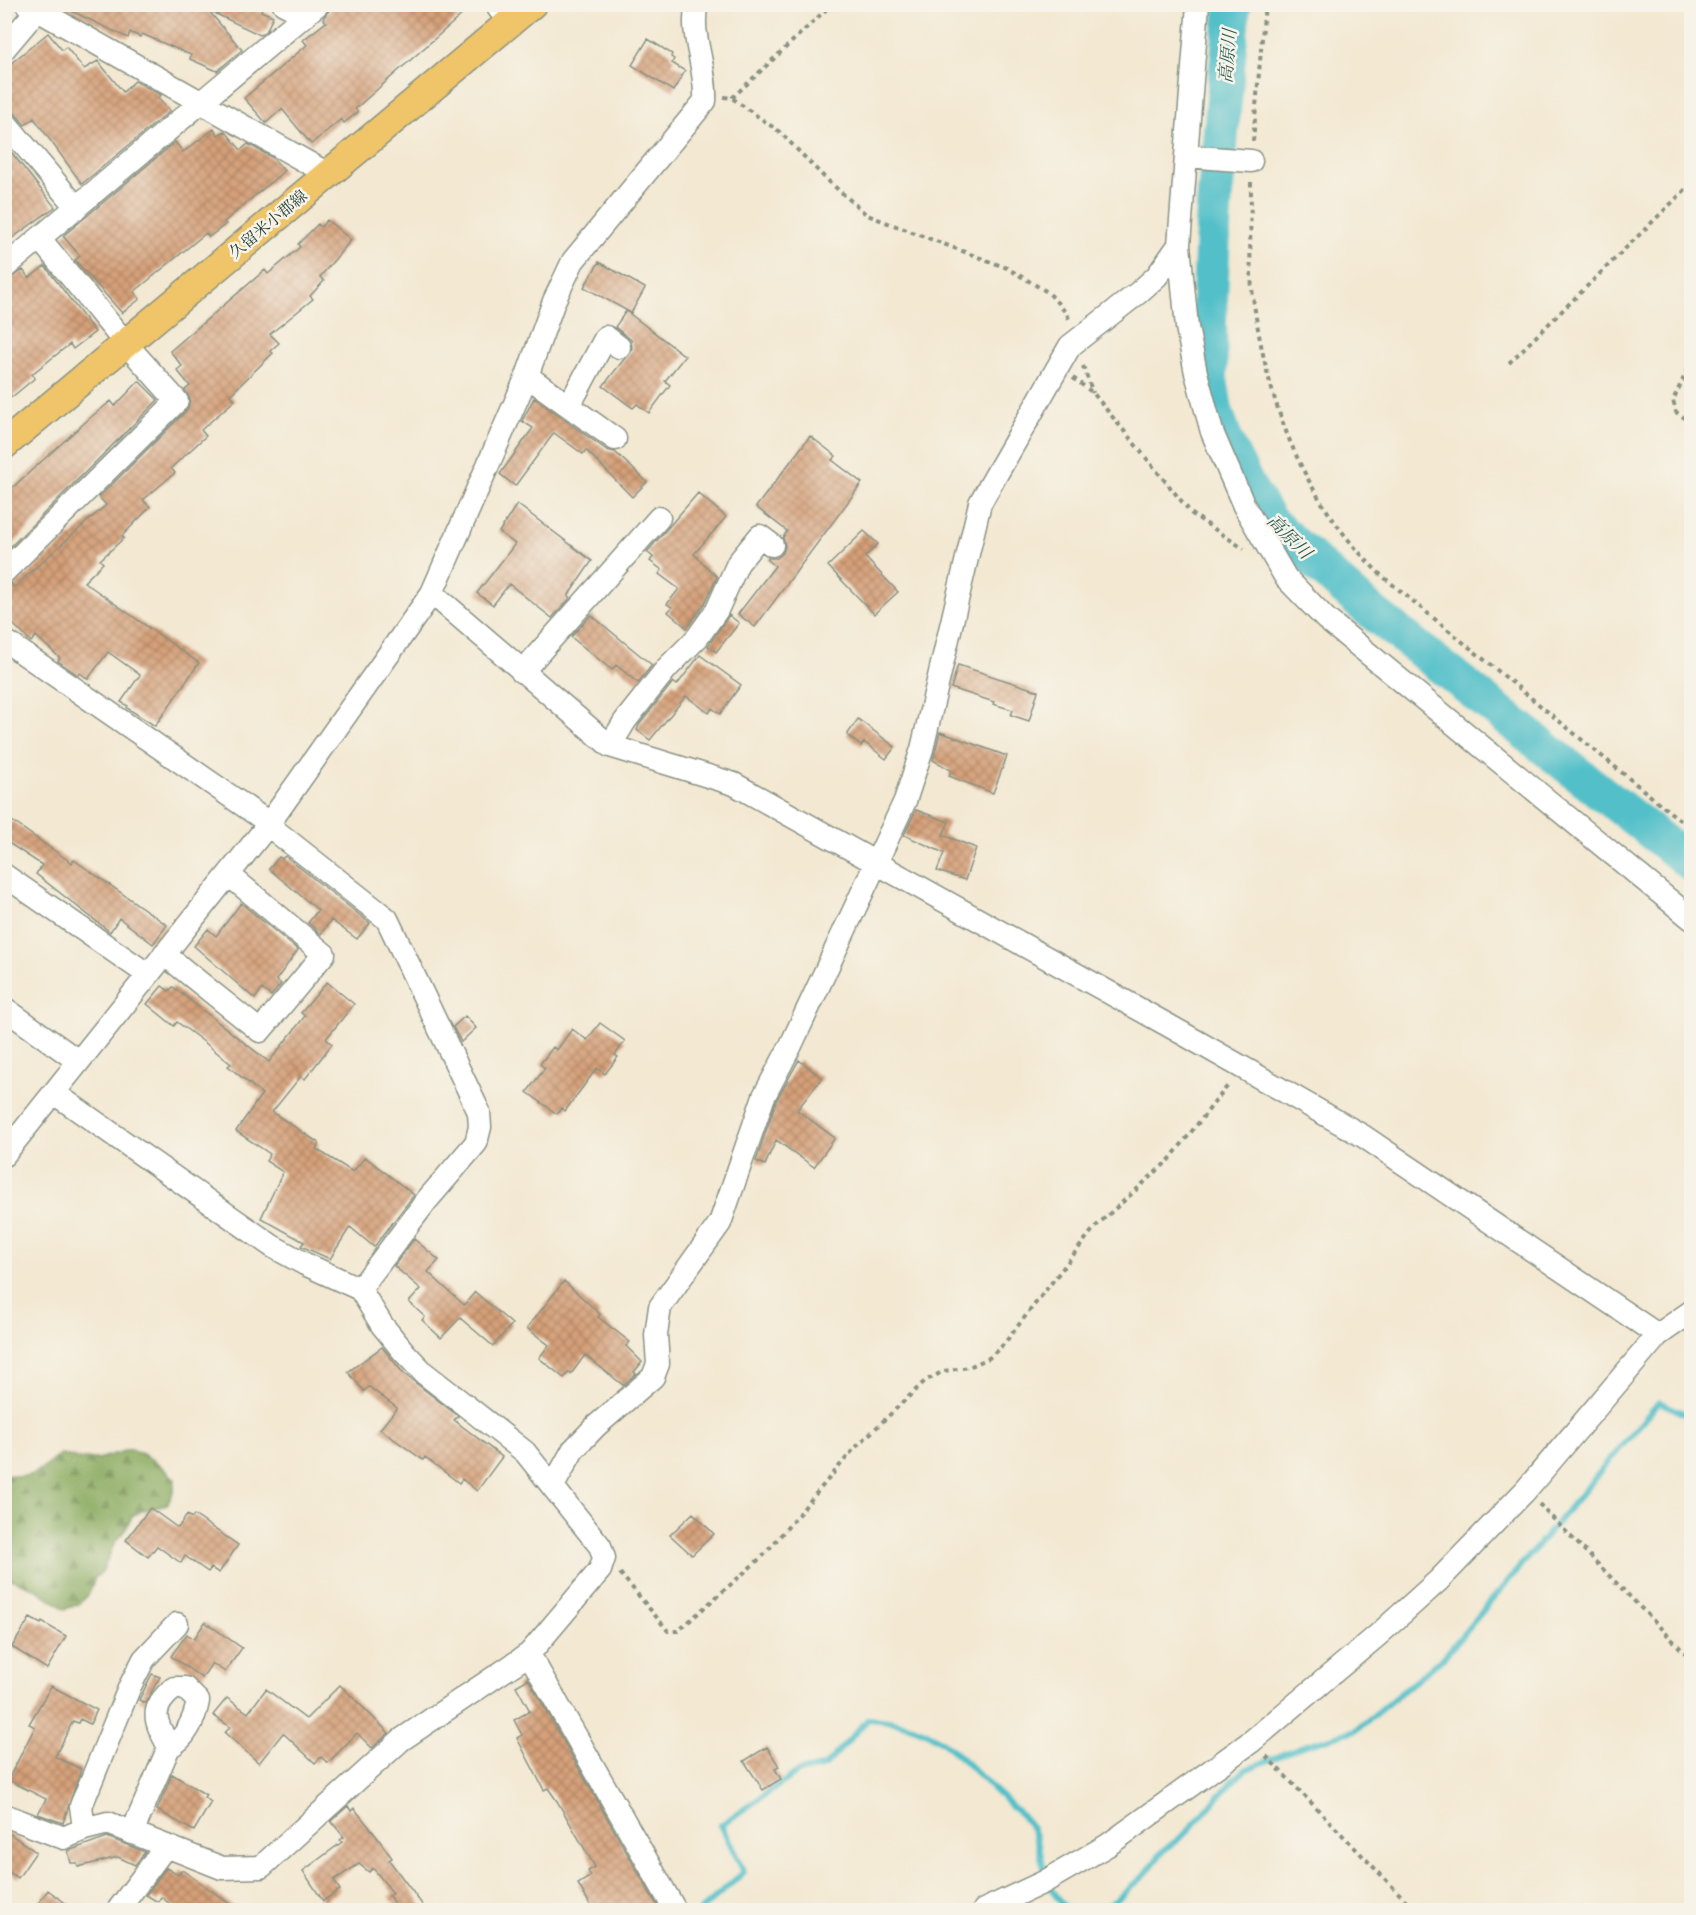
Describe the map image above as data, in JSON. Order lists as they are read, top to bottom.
{
  "streets": {
    "main road": ["久留米小郡線"]
  },
  "water": ["高原川"]
}
